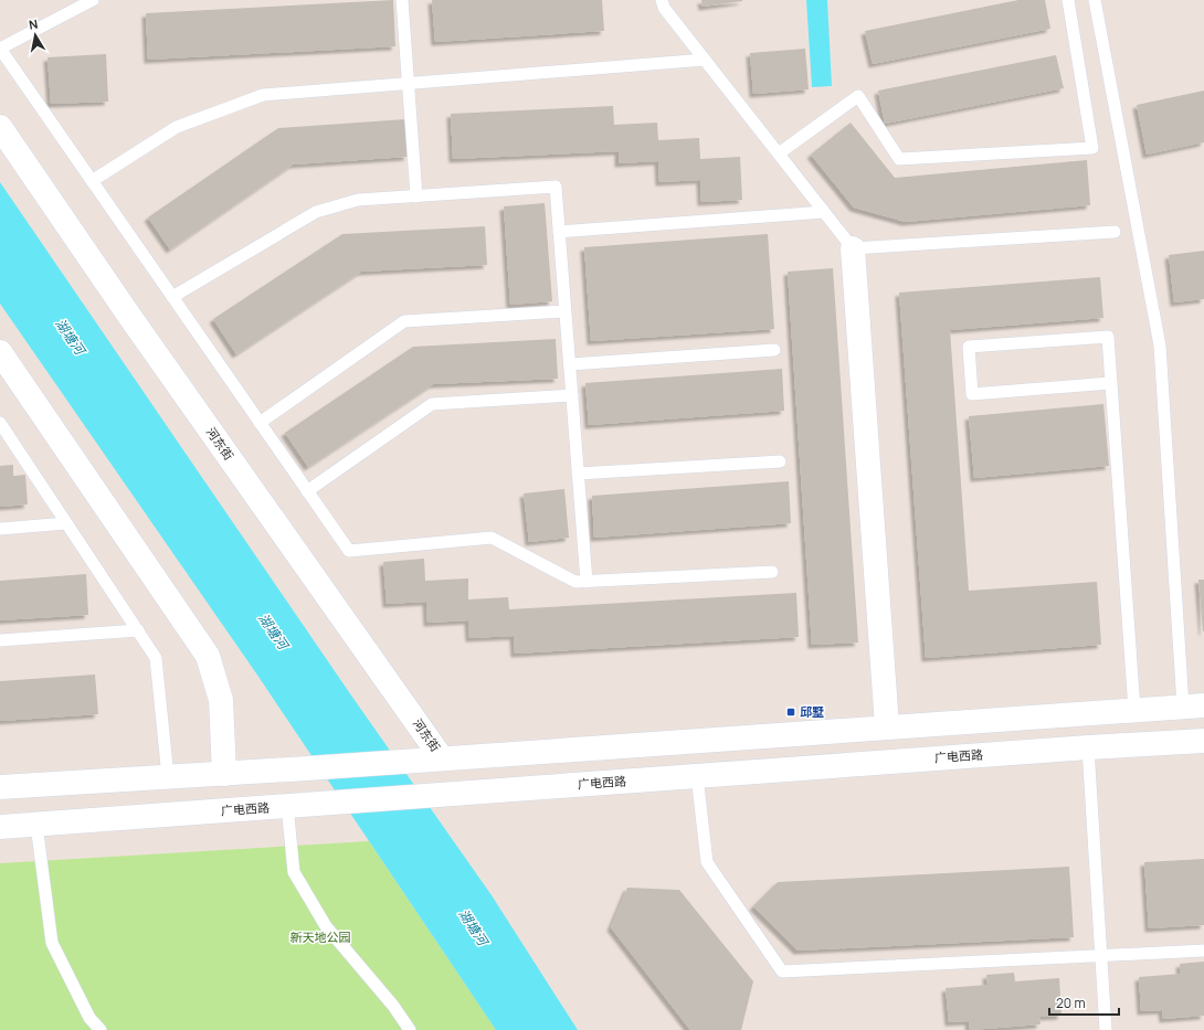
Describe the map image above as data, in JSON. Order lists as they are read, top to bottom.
{
  "streets": {
    "main road": ["河东街", "广电西路"]
  },
  "water": ["湖塘河"],
  "parks": ["新天地公园"],
  "places": {
    "transit": ["邱墅"]
  },
  "scale_bar": "20 m",
  "north": "top"
}
